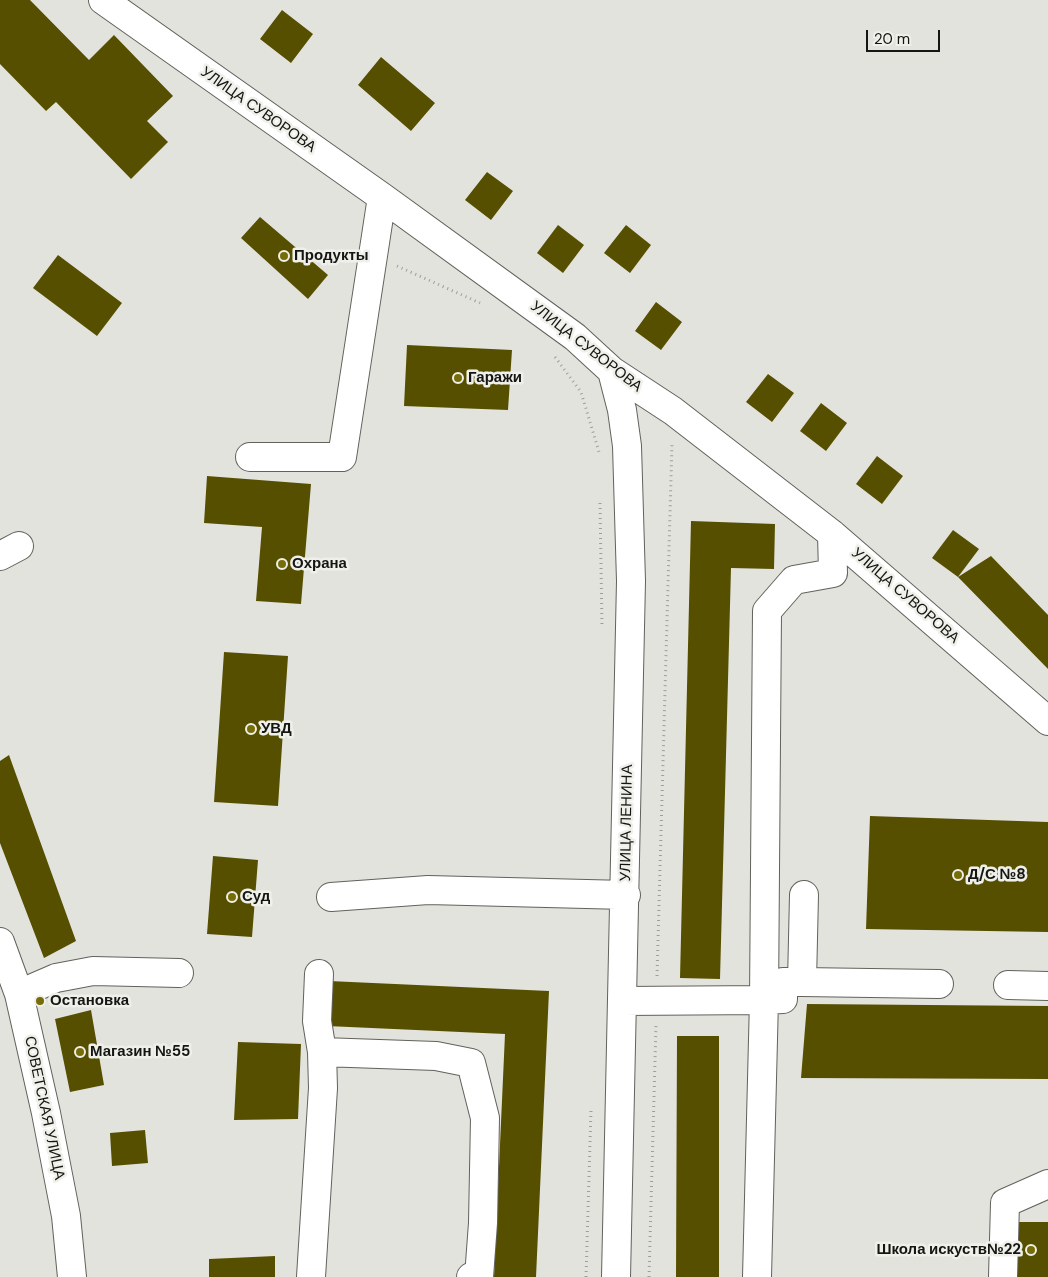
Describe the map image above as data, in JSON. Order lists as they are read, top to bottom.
{
  "streets": {
    "street": ["УЛИЦА СУВОРОВА", "УЛИЦА ЛЕНИНА", "СОВЕТСКАЯ УЛИЦА"]
  },
  "crossings": [
    ["УЛИЦА СУВОРОВА", "УЛИЦА ЛЕНИНА"]
  ],
  "places": [
    "Продукты",
    "Гаражи",
    "Охрана",
    "УВД",
    "Д/С №8",
    "Суд",
    "Остановка",
    "Магазин №55",
    "Школа искуств№22"
  ],
  "scale_bar": "20 m"
}
